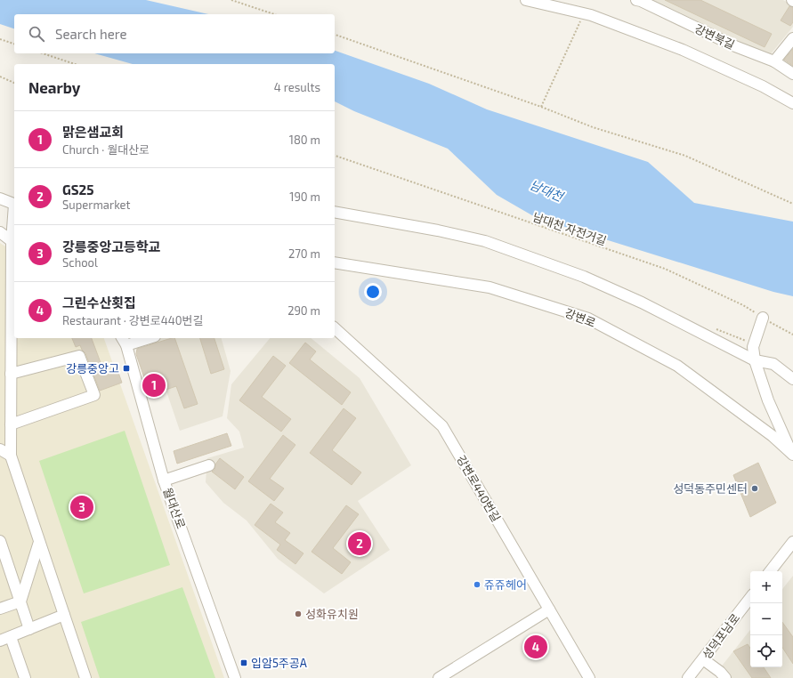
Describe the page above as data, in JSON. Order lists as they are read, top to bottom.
{
  "streets": {
    "street": [
      "강변북길",
      "강변로",
      "강변로440번길",
      "월대산로",
      "성덕포남로"
    ],
    "path": ["남대천 자전거길"]
  },
  "water": ["남대천"],
  "places": {
    "transit": ["강릉중앙고", "입암5주공A"],
    "other": ["성덕동주민센터", "쥬쥬헤어", "성화유치원"]
  },
  "page": {
    "search": "Search here",
    "heading": ["Nearby", "4 results"],
    "list": [
      {
        "mark": "1",
        "name": "맑은샘교회",
        "note": "Church · 월대산로",
        "value": "180 m"
      },
      {
        "mark": "2",
        "name": "GS25",
        "note": "Supermarket",
        "value": "190 m"
      },
      {
        "mark": "3",
        "name": "강릉중앙고등학교",
        "note": "School",
        "value": "270 m"
      },
      {
        "mark": "4",
        "name": "그린수산횟집",
        "note": "Restaurant · 강변로440번길",
        "value": "290 m"
      }
    ],
    "pins": [
      "1",
      "3",
      "2",
      "4"
    ],
    "map_buttons": ["+", "−"]
  }
}
